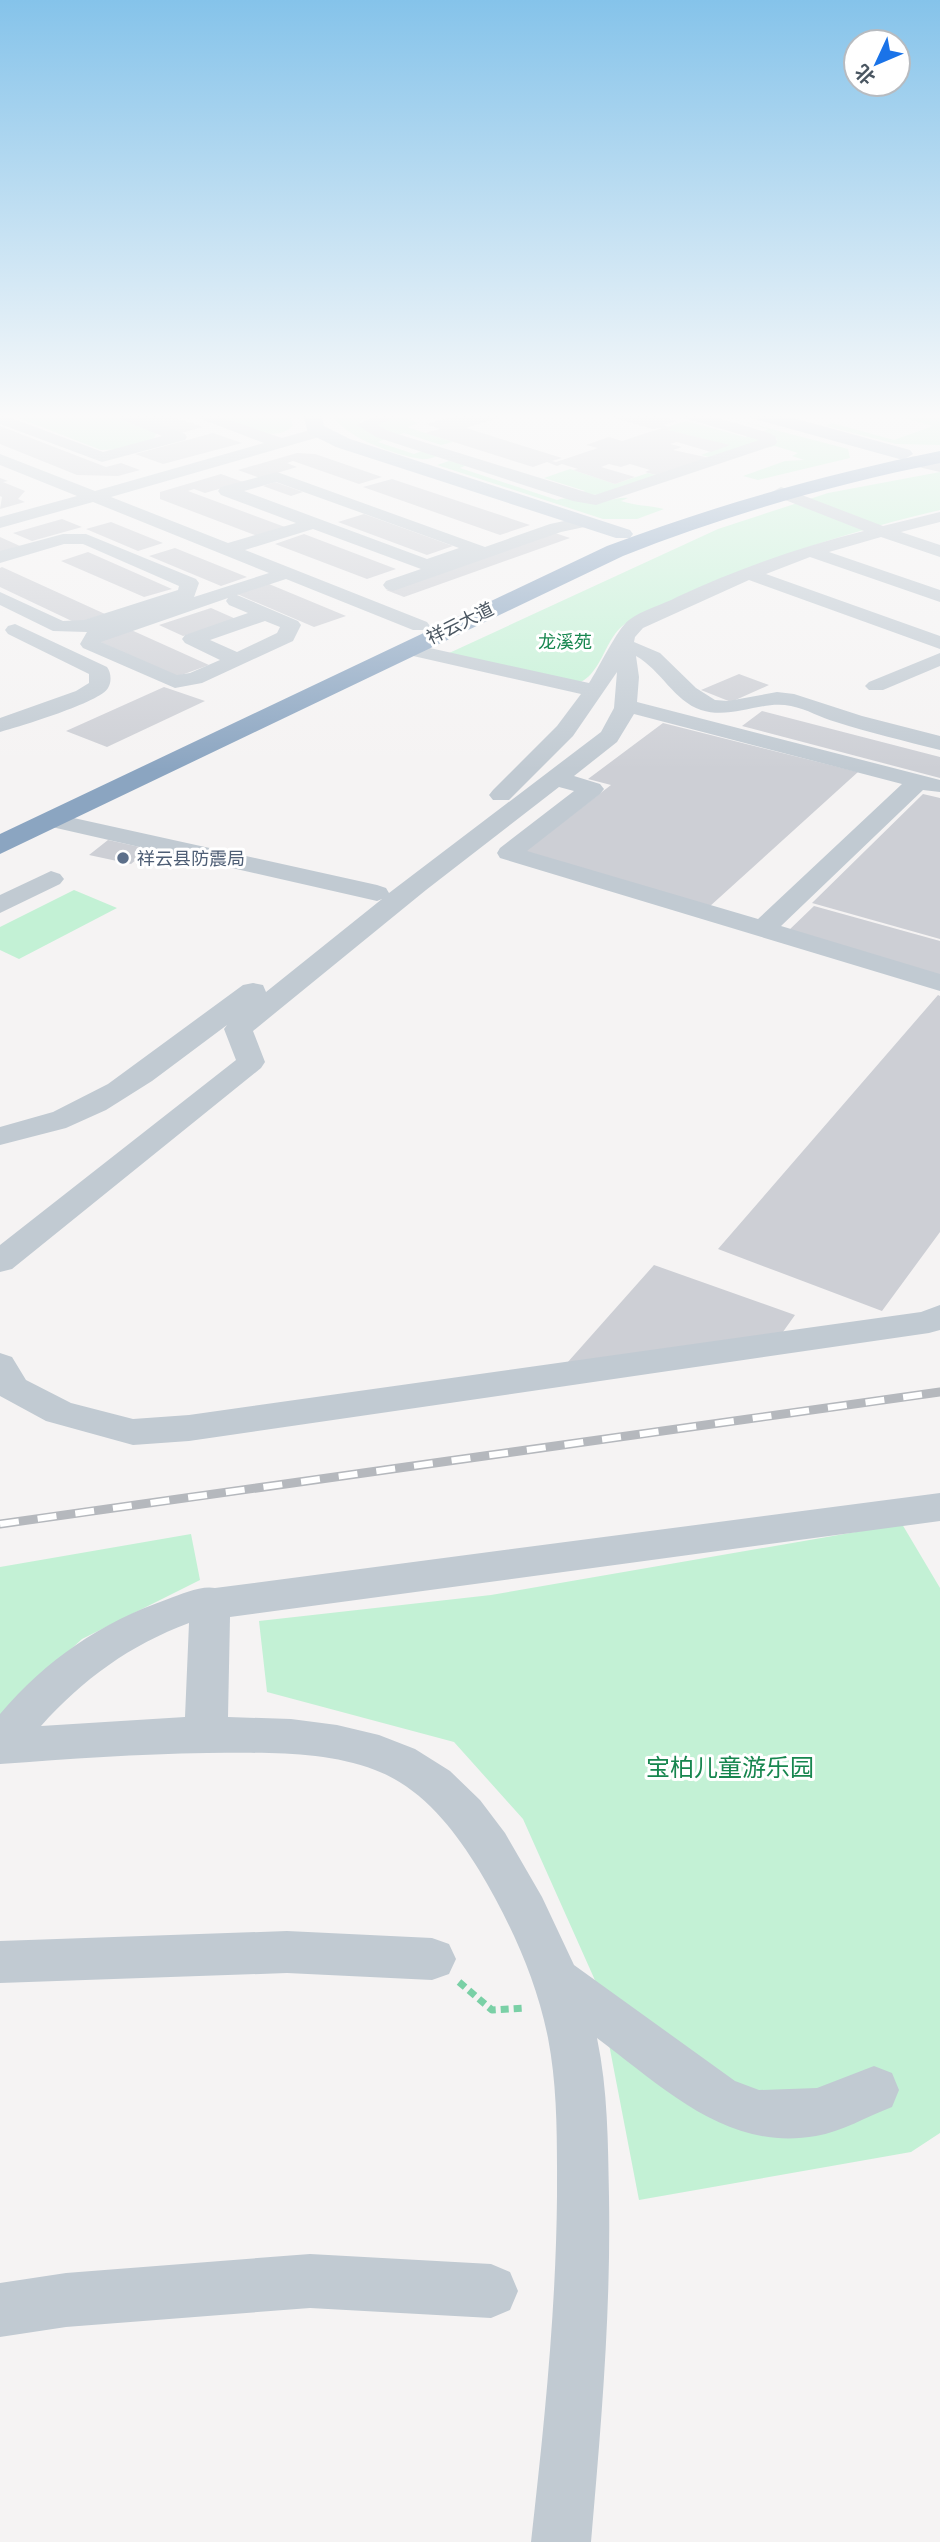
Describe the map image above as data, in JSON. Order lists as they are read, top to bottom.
{
  "streets": {
    "highway": ["祥云大道"]
  },
  "parks": ["龙溪苑", "宝柏儿童游乐园"],
  "places": ["祥云县防震局"],
  "north": "bottom left"
}
